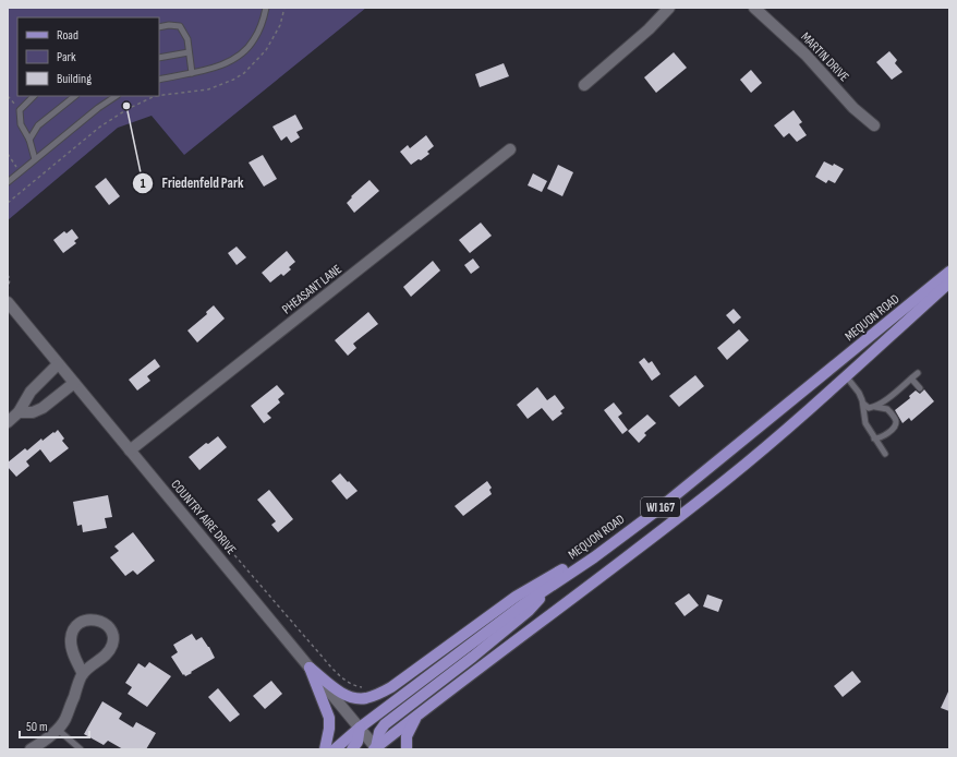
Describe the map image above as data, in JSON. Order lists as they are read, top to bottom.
{
  "streets": {
    "main road": ["MEQUON ROAD", "WI 167"],
    "street": ["MARTIN DRIVE", "PHEASANT LANE", "COUNTRY AIRE DRIVE"]
  },
  "crossings": [
    ["PHEASANT LANE", "COUNTRY AIRE DRIVE"],
    ["MEQUON ROAD", "COUNTRY AIRE DRIVE"]
  ],
  "places": ["Friedenfeld Park"],
  "legend": ["Road", "Park", "Building"],
  "scale_bar": "50 m"
}
